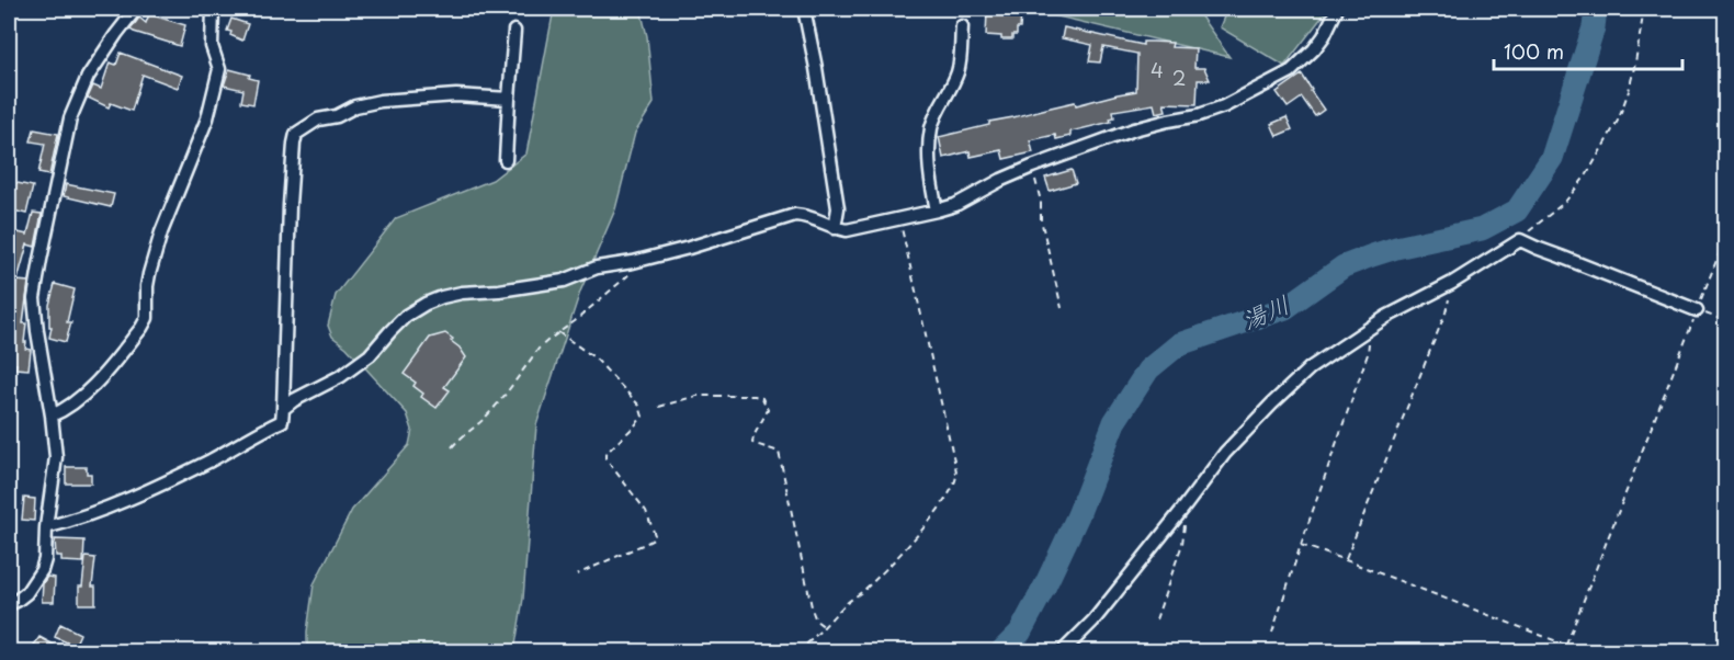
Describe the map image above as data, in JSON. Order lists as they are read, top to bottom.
{
  "water": ["湯川"],
  "house_numbers": ["4", "2"],
  "scale_bar": "100 m"
}
